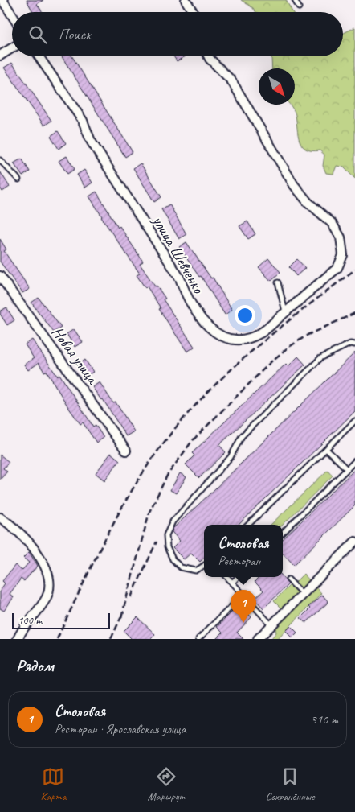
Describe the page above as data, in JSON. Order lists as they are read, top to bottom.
{
  "streets": {
    "street": ["улица Шевченко", "Новая улица"]
  },
  "scale_bar": "100 m",
  "north": "bottom right",
  "page": {
    "search": "Поиск",
    "popup": ["Столовая", "Ресторан"],
    "pins": "1",
    "scale": "100 m",
    "heading": "Рядом",
    "list": [
      {
        "mark": "1",
        "name": "Столовая",
        "note": "Ресторан · Ярославская улица",
        "value": "310 m"
      }
    ],
    "nav": ["Карта", "Маршрут", "Сохранённые"]
  }
}
